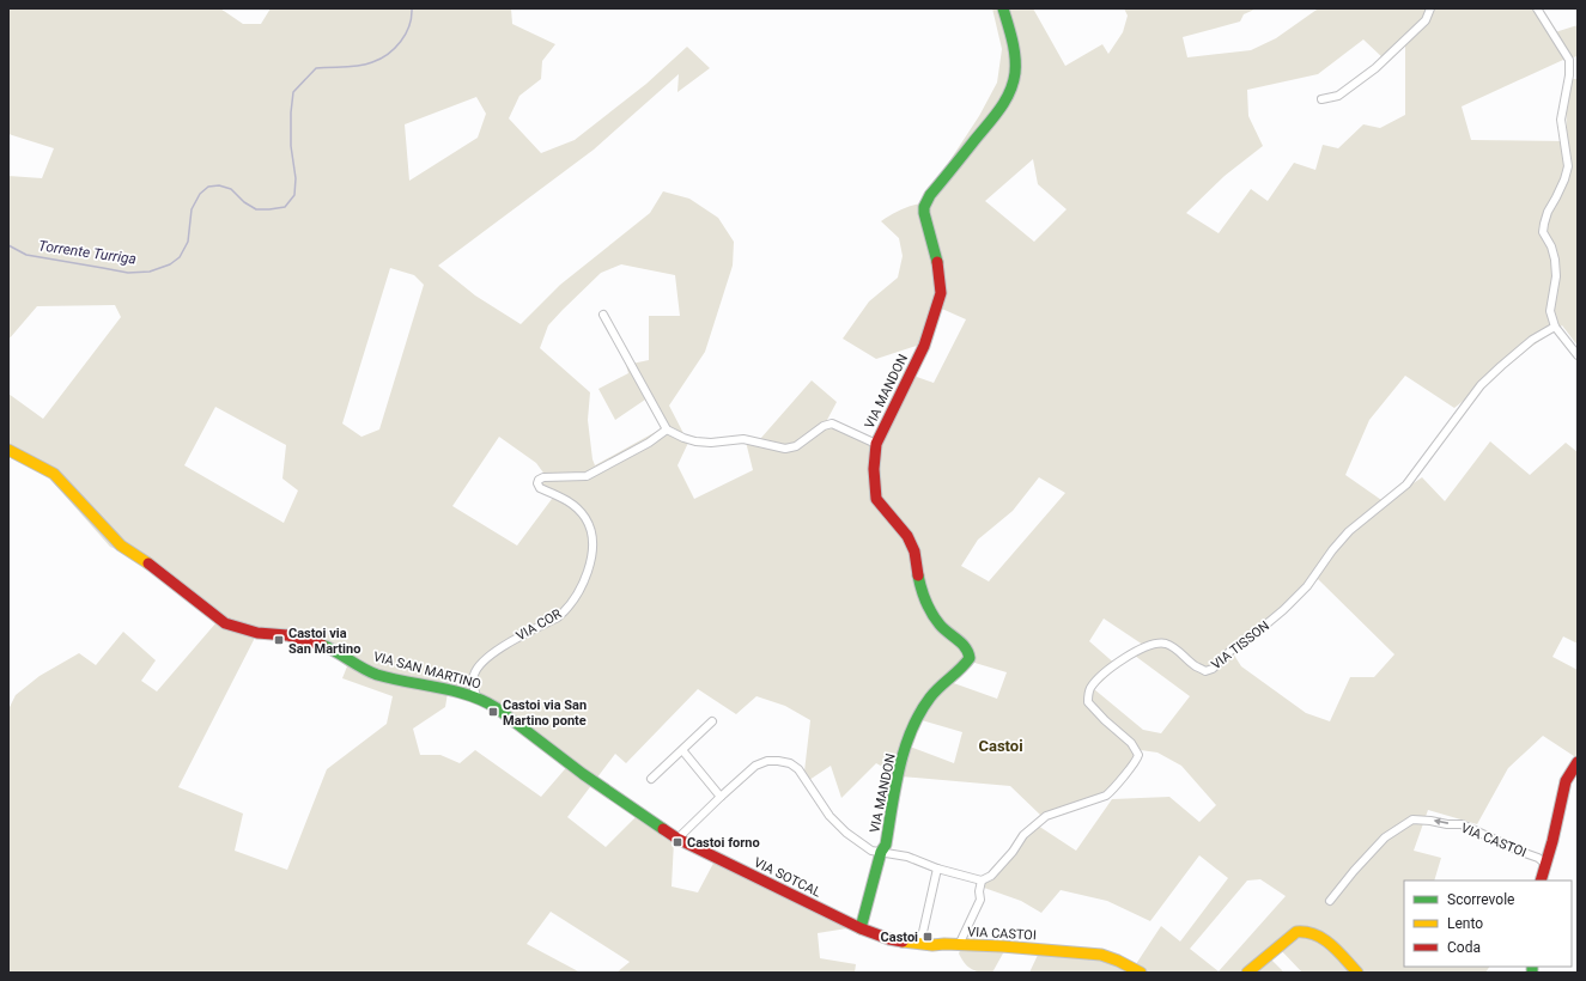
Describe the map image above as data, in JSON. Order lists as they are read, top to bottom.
{
  "streets": {
    "street": [
      "VIA MANDON",
      "VIA COR",
      "VIA TISSON",
      "VIA SAN MARTINO",
      "VIA CASTOI",
      "VIA SOTCAL"
    ]
  },
  "crossings": [
    ["VIA COR", "VIA SAN MARTINO"],
    ["VIA SAN MARTINO", "VIA SOTCAL"],
    ["VIA CASTOI", "VIA SOTCAL"]
  ],
  "one_way": ["VIA CASTOI"],
  "districts": ["Castoi"],
  "water": ["Torrente Turriga"],
  "places": {
    "transit": [
      "Castoi via San Martino",
      "Castoi via San Martino ponte",
      "Castoi forno",
      "Castoi"
    ]
  },
  "legend": ["Scorrevole", "Lento", "Coda"]
}
